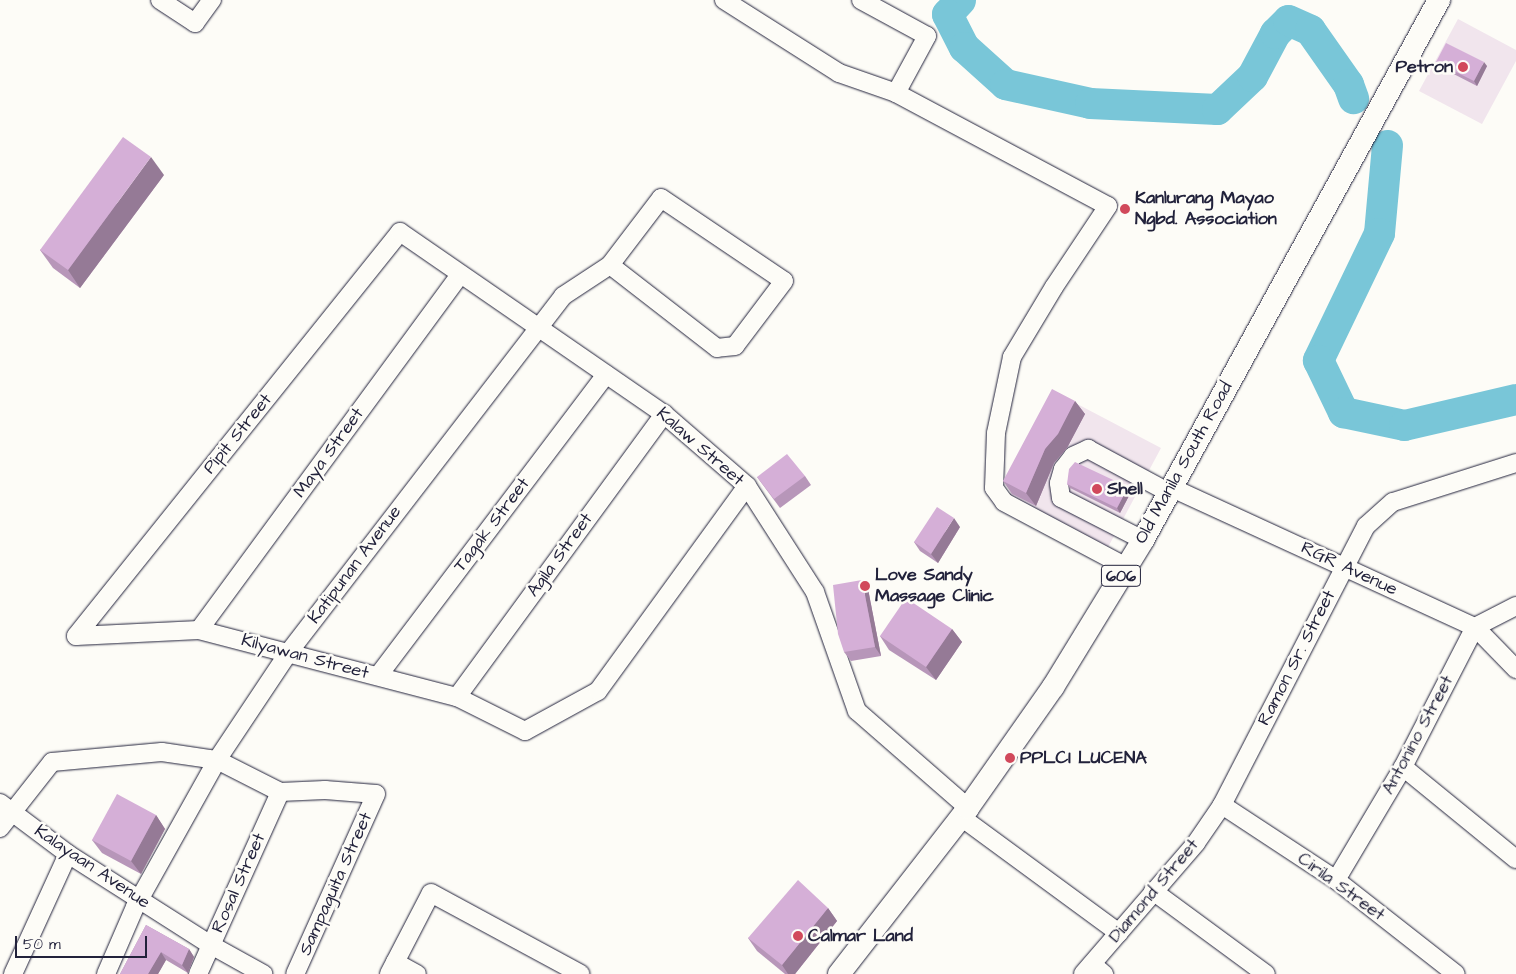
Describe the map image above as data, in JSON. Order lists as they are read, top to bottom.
{
  "streets": {
    "main road": ["Old Manila South Road", "606"],
    "street": [
      "Pipit Street",
      "Kalaw Street",
      "Maya Street",
      "Tagak Street",
      "Agila Street",
      "Katipunan Avenue",
      "RGR Avenue",
      "Kilyawan Street",
      "Ramon Sr. Street",
      "Antonino Street",
      "Kalayaan Avenue",
      "Rosal Street",
      "Sampaguita Street",
      "Cirila Street",
      "Diamond Street"
    ]
  },
  "crossings": [
    ["Pipit Street", "Kalaw Street"],
    ["Pipit Street", "Kilyawan Street"],
    ["Kalaw Street", "Maya Street"],
    ["Kalaw Street", "Old Manila South Road"],
    ["Kalaw Street", "Tagak Street"],
    ["Kalaw Street", "Agila Street"],
    ["Kalaw Street", "Katipunan Avenue"],
    ["Kalaw Street", "Kilyawan Street"],
    ["Kalaw Street", "Diamond Street"],
    ["Maya Street", "Kilyawan Street"],
    ["Old Manila South Road", "RGR Avenue"],
    ["Tagak Street", "Kilyawan Street"],
    ["Agila Street", "Kilyawan Street"],
    ["Katipunan Avenue", "Kilyawan Street"],
    ["Katipunan Avenue", "Kalayaan Avenue"],
    ["RGR Avenue", "Ramon Sr. Street"],
    ["RGR Avenue", "Antonino Street"],
    ["Ramon Sr. Street", "Cirila Street"],
    ["Ramon Sr. Street", "Diamond Street"],
    ["Antonino Street", "Cirila Street"],
    ["Kalayaan Avenue", "Rosal Street"],
    ["Rosal Street", "Sampaguita Street"],
    ["Cirila Street", "Diamond Street"]
  ],
  "places": [
    "Petron",
    "Kanlurang Mayao Ngbd. Association",
    "Shell",
    "Love Sandy Massage Clinic",
    "PPLCI LUCENA",
    "Calmar Land"
  ],
  "scale_bar": "50 m"
}
